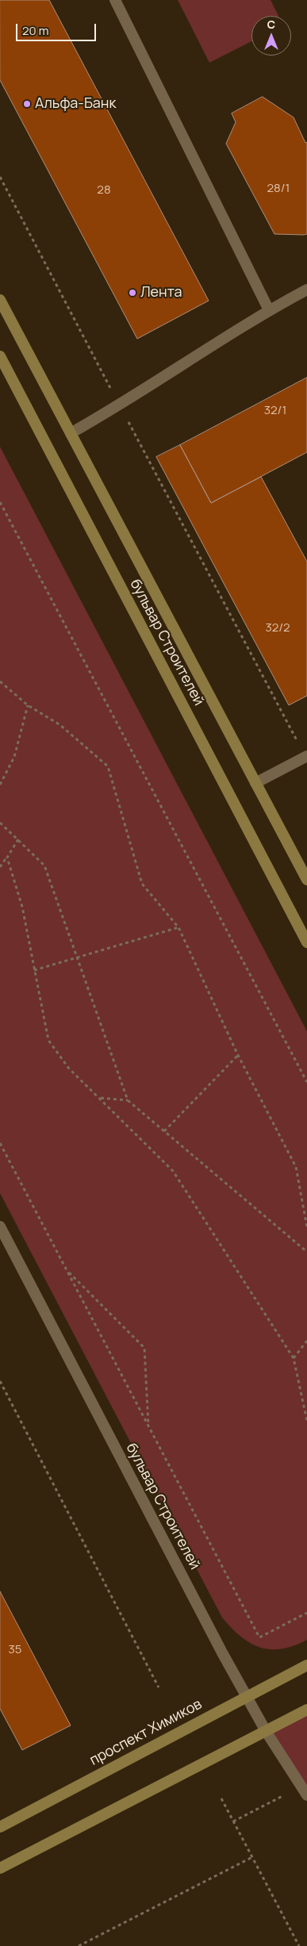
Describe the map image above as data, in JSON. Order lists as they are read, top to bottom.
{
  "streets": {
    "main road": ["бульвар Строителей", "проспект Химиков"]
  },
  "crossings": [
    ["бульвар Строителей", "проспект Химиков"]
  ],
  "places": ["Альфа-Банк", "Лента"],
  "house_numbers": [
    "28/1",
    "28",
    "32/1",
    "32/2",
    "35"
  ],
  "scale_bar": "20 m",
  "north": "top"
}
